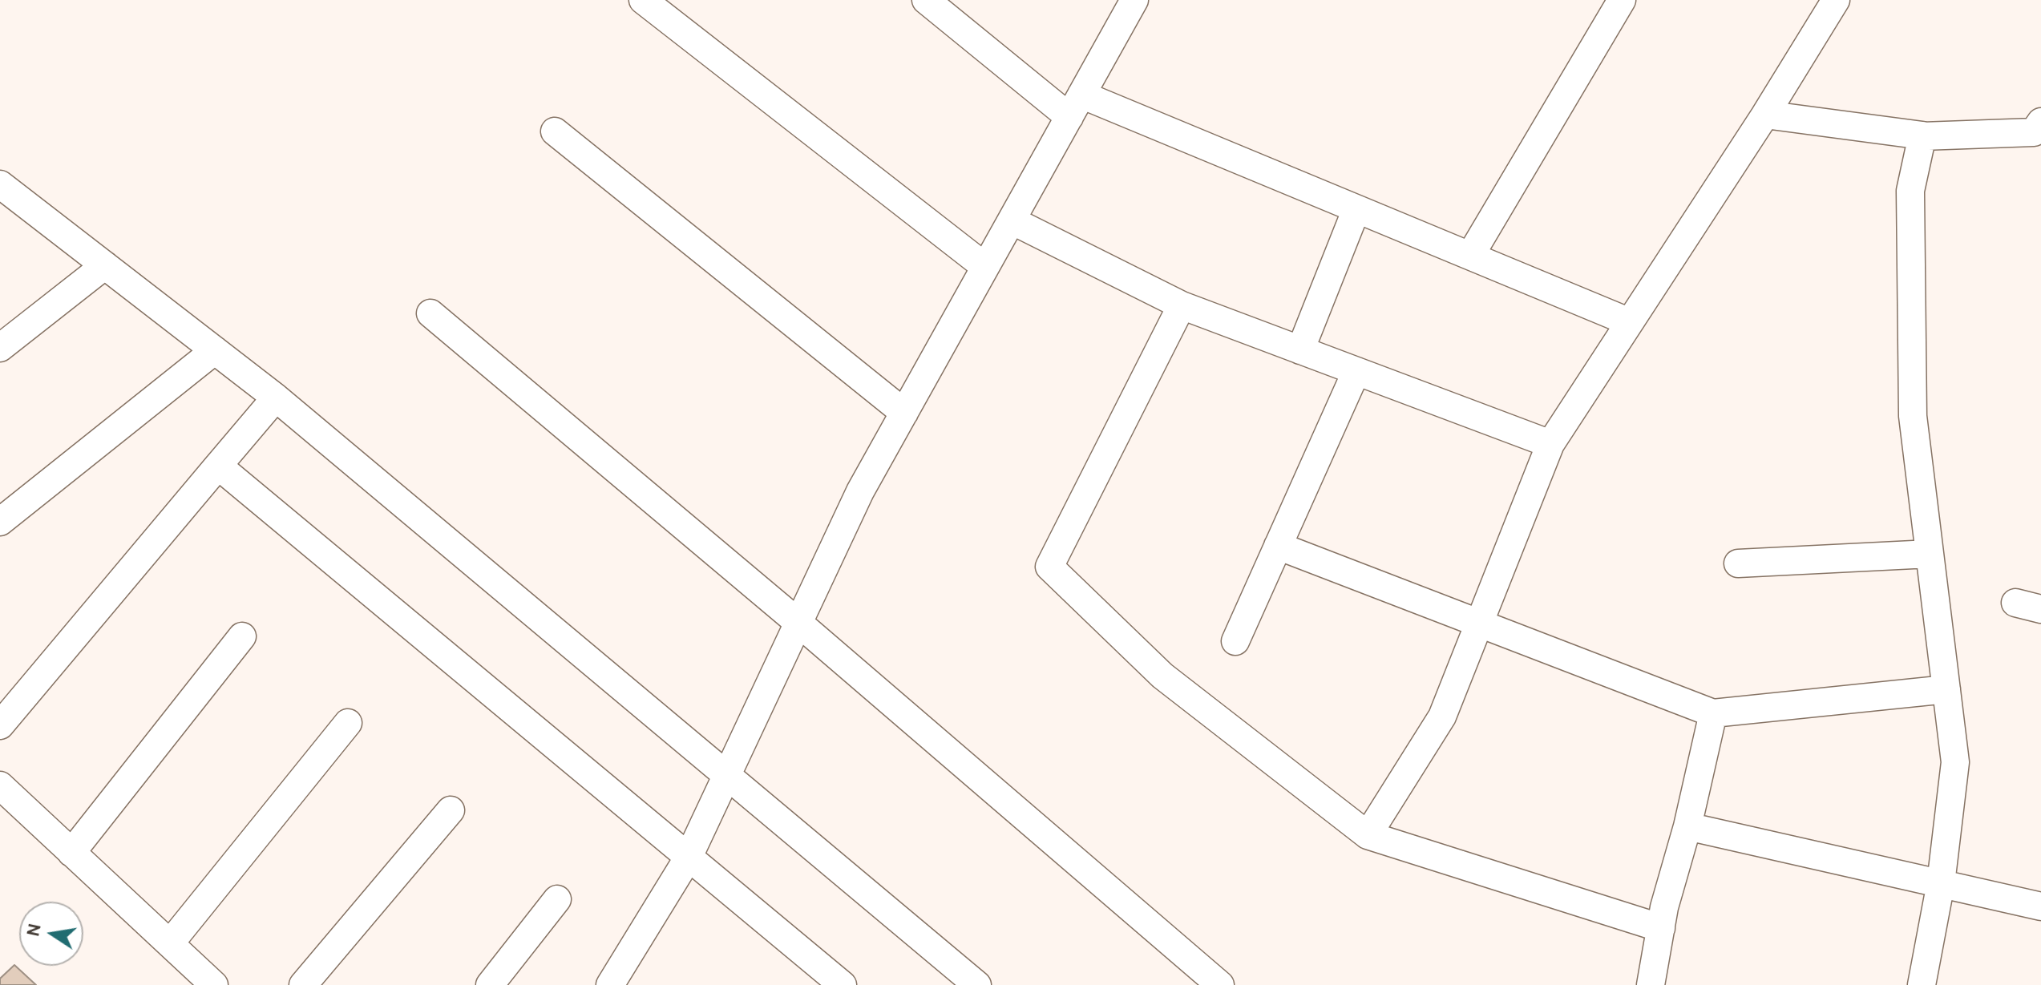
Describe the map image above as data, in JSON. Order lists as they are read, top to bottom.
{
  "north": "left"
}
